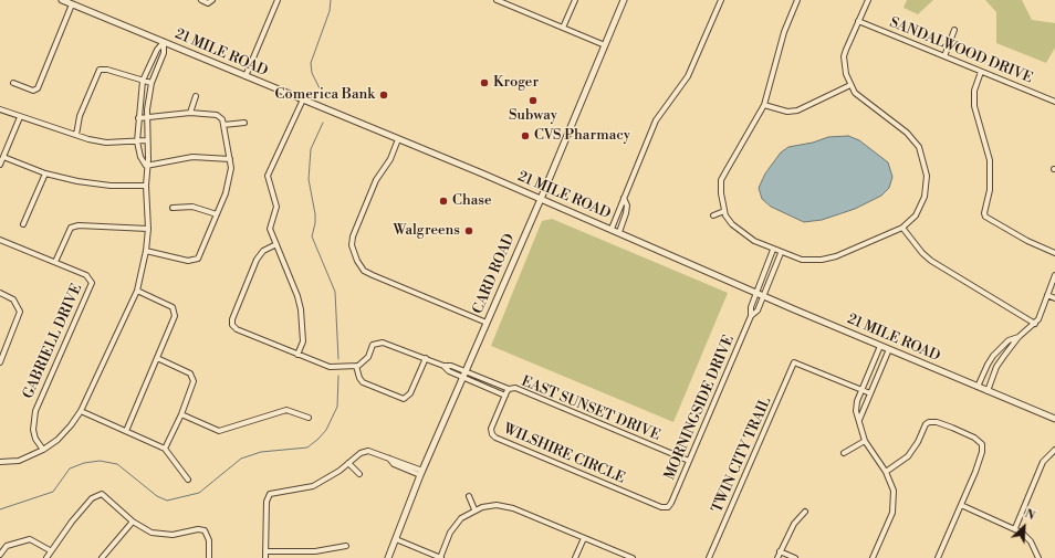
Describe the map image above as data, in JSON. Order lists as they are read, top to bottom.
{
  "streets": {
    "street": [
      "SANDALWOOD DRIVE",
      "21 MILE ROAD",
      "CARD ROAD",
      "GABRIELL DRIVE",
      "MORNINGSIDE DRIVE",
      "EAST SUNSET DRIVE",
      "WILSHIRE CIRCLE",
      "TWIN CITY TRAIL"
    ]
  },
  "crossings": [
    ["21 MILE ROAD", "CARD ROAD"],
    ["21 MILE ROAD", "MORNINGSIDE DRIVE"],
    ["CARD ROAD", "EAST SUNSET DRIVE"],
    ["MORNINGSIDE DRIVE", "EAST SUNSET DRIVE"],
    ["MORNINGSIDE DRIVE", "WILSHIRE CIRCLE"],
    ["EAST SUNSET DRIVE", "WILSHIRE CIRCLE"]
  ],
  "places": [
    "Kroger",
    "Comerica Bank",
    "Subway",
    "CVS Pharmacy",
    "Chase",
    "Walgreens"
  ],
  "north": "top right"
}
